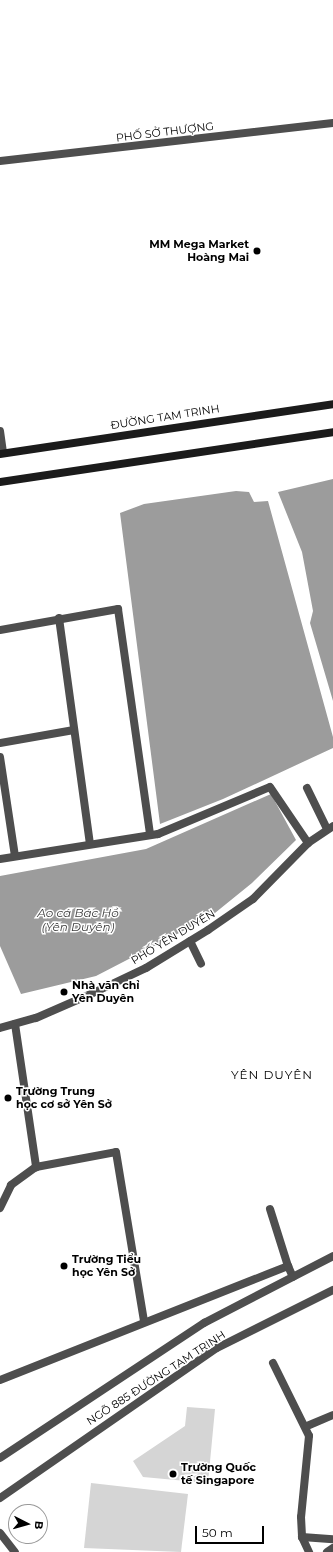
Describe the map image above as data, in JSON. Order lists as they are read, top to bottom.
{
  "streets": {
    "main road": ["ĐƯỜNG TAM TRINH"],
    "street": ["PHỐ SỞ THƯỢNG", "PHỐ YÊN DUYÊN", "NGÕ 885 ĐƯỜNG TAM TRINH"]
  },
  "districts": ["YÊN DUYÊN"],
  "water": ["Ao cá Bác Hồ (Yên Duyên)"],
  "places": [
    "MM Mega Market Hoàng Mai",
    "Nhà văn chỉ Yên Duyên",
    "Trường Trung học cơ sở Yên Sở",
    "Trường Tiểu học Yên Sở",
    "Trường Quốc tế Singapore"
  ],
  "scale_bar": "50 m",
  "north": "right"
}
